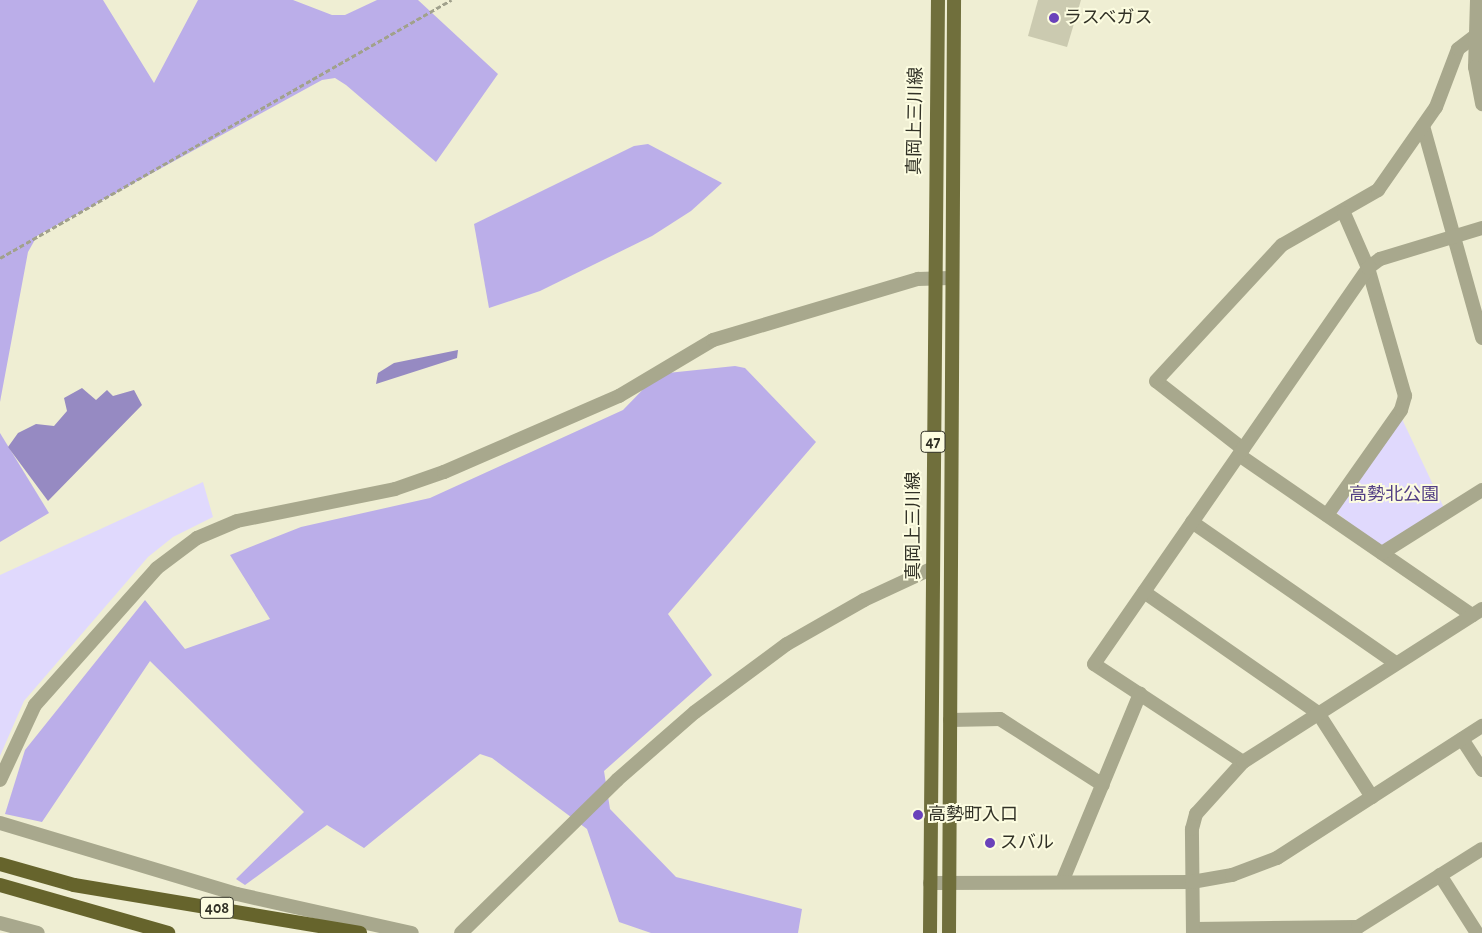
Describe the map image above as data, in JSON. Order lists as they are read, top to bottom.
{
  "streets": {
    "highway": ["408"],
    "main road": ["真岡上三川線", "47"]
  },
  "parks": ["高勢北公園"],
  "places": ["ラスベガス", "高勢町入口", "スバル"]
}
